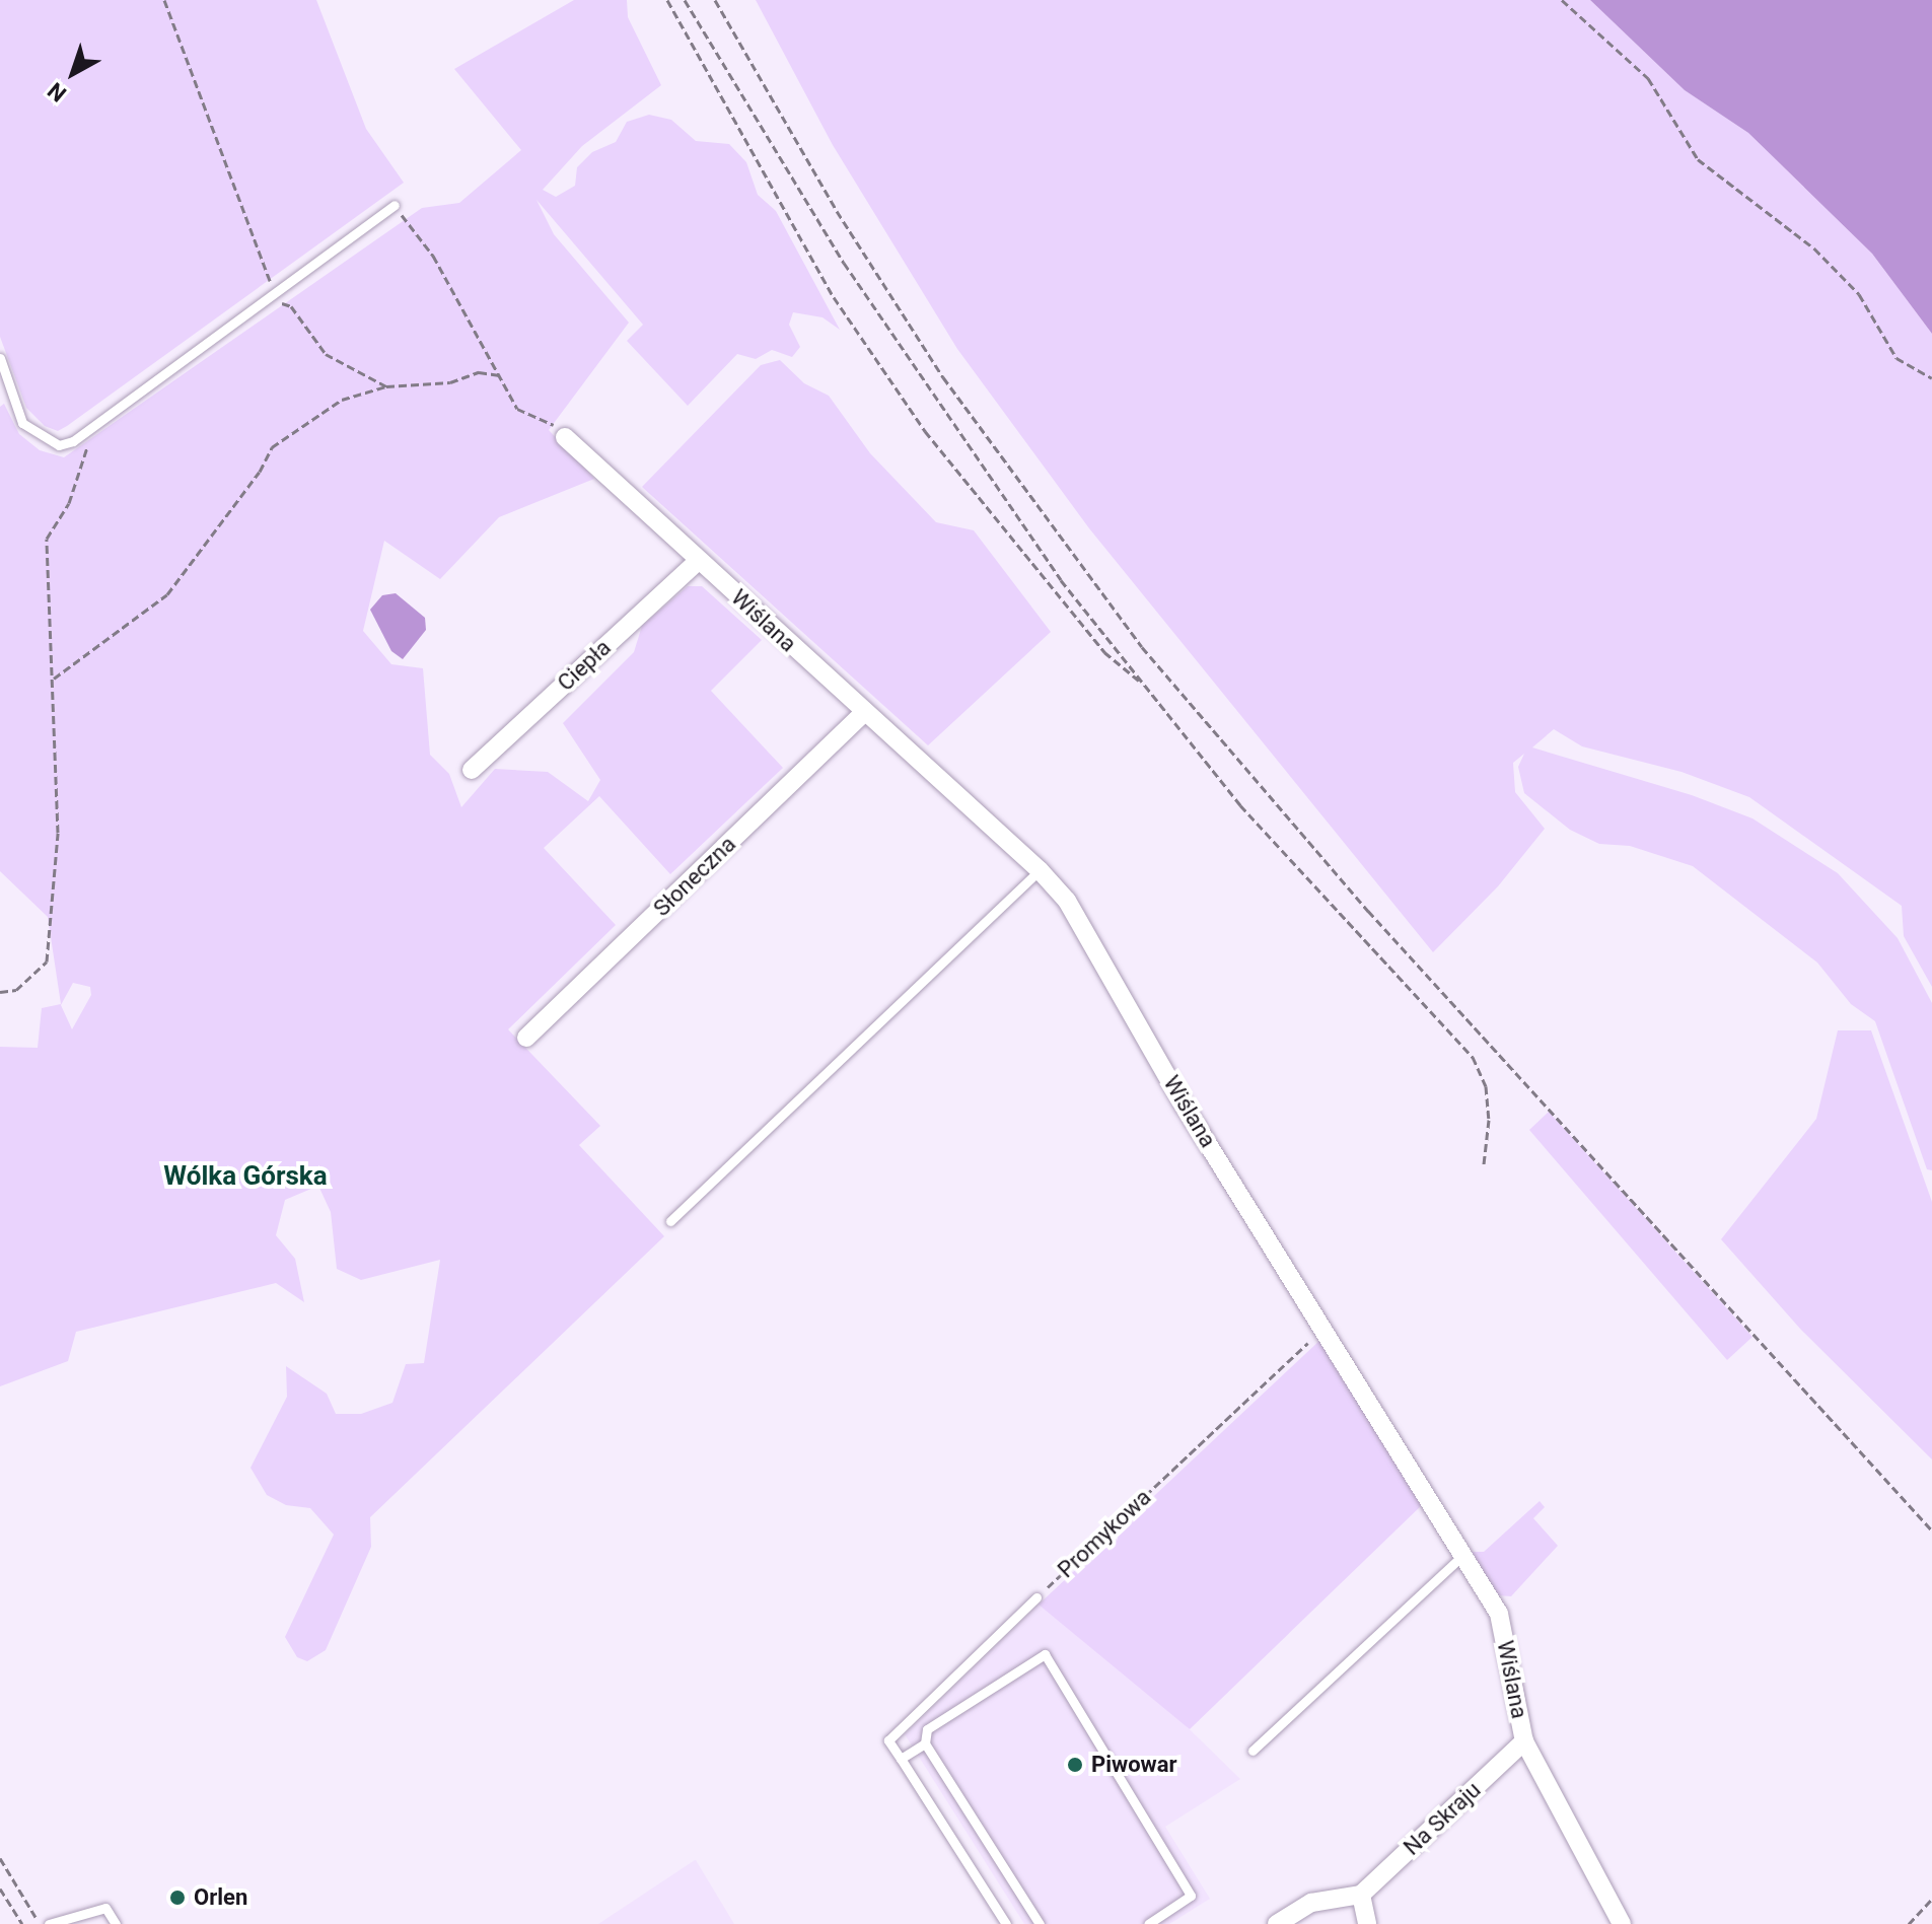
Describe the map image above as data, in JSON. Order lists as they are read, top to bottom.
{
  "streets": {
    "street": [
      "Wiślana",
      "Ciepła",
      "Słoneczna",
      "Na Skraju"
    ],
    "path": ["Promykowa"]
  },
  "crossings": [
    ["Wiślana", "Ciepła"],
    ["Wiślana", "Słoneczna"],
    ["Wiślana", "Promykowa"],
    ["Wiślana", "Na Skraju"]
  ],
  "districts": ["Wólka Górska"],
  "places": ["Piwowar", "Orlen"],
  "north": "bottom left"
}
